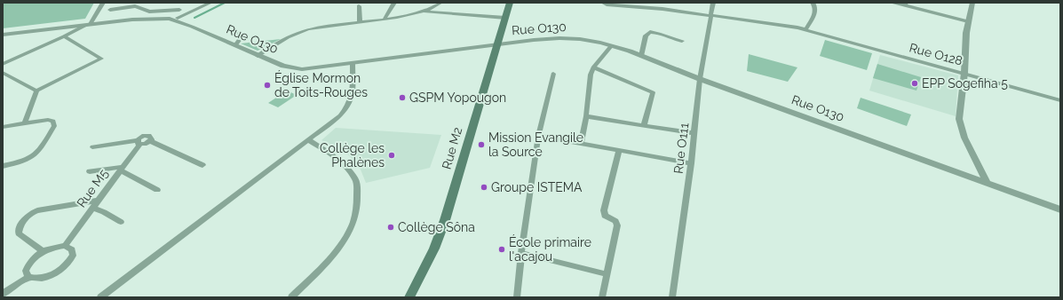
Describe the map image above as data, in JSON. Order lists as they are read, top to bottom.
{
  "streets": {
    "main road": ["Rue M2"],
    "street": [
      "Rue O130",
      "Rue O128",
      "Rue O111",
      "Rue M5"
    ]
  },
  "crossings": [
    ["Rue O130", "Rue M2"],
    ["Rue O130", "Rue O111"],
    ["Rue O128", "Rue O111"]
  ],
  "places": [
    "EPP Sogefiha 5",
    "Église Mormon de Toits-Rouges",
    "GSPM Yopougon",
    "Mission Evangile la Source",
    "Collège les Phalènes",
    "Groupe ISTEMA",
    "Collège Sôna",
    "École primaire l'acajou"
  ]
}
